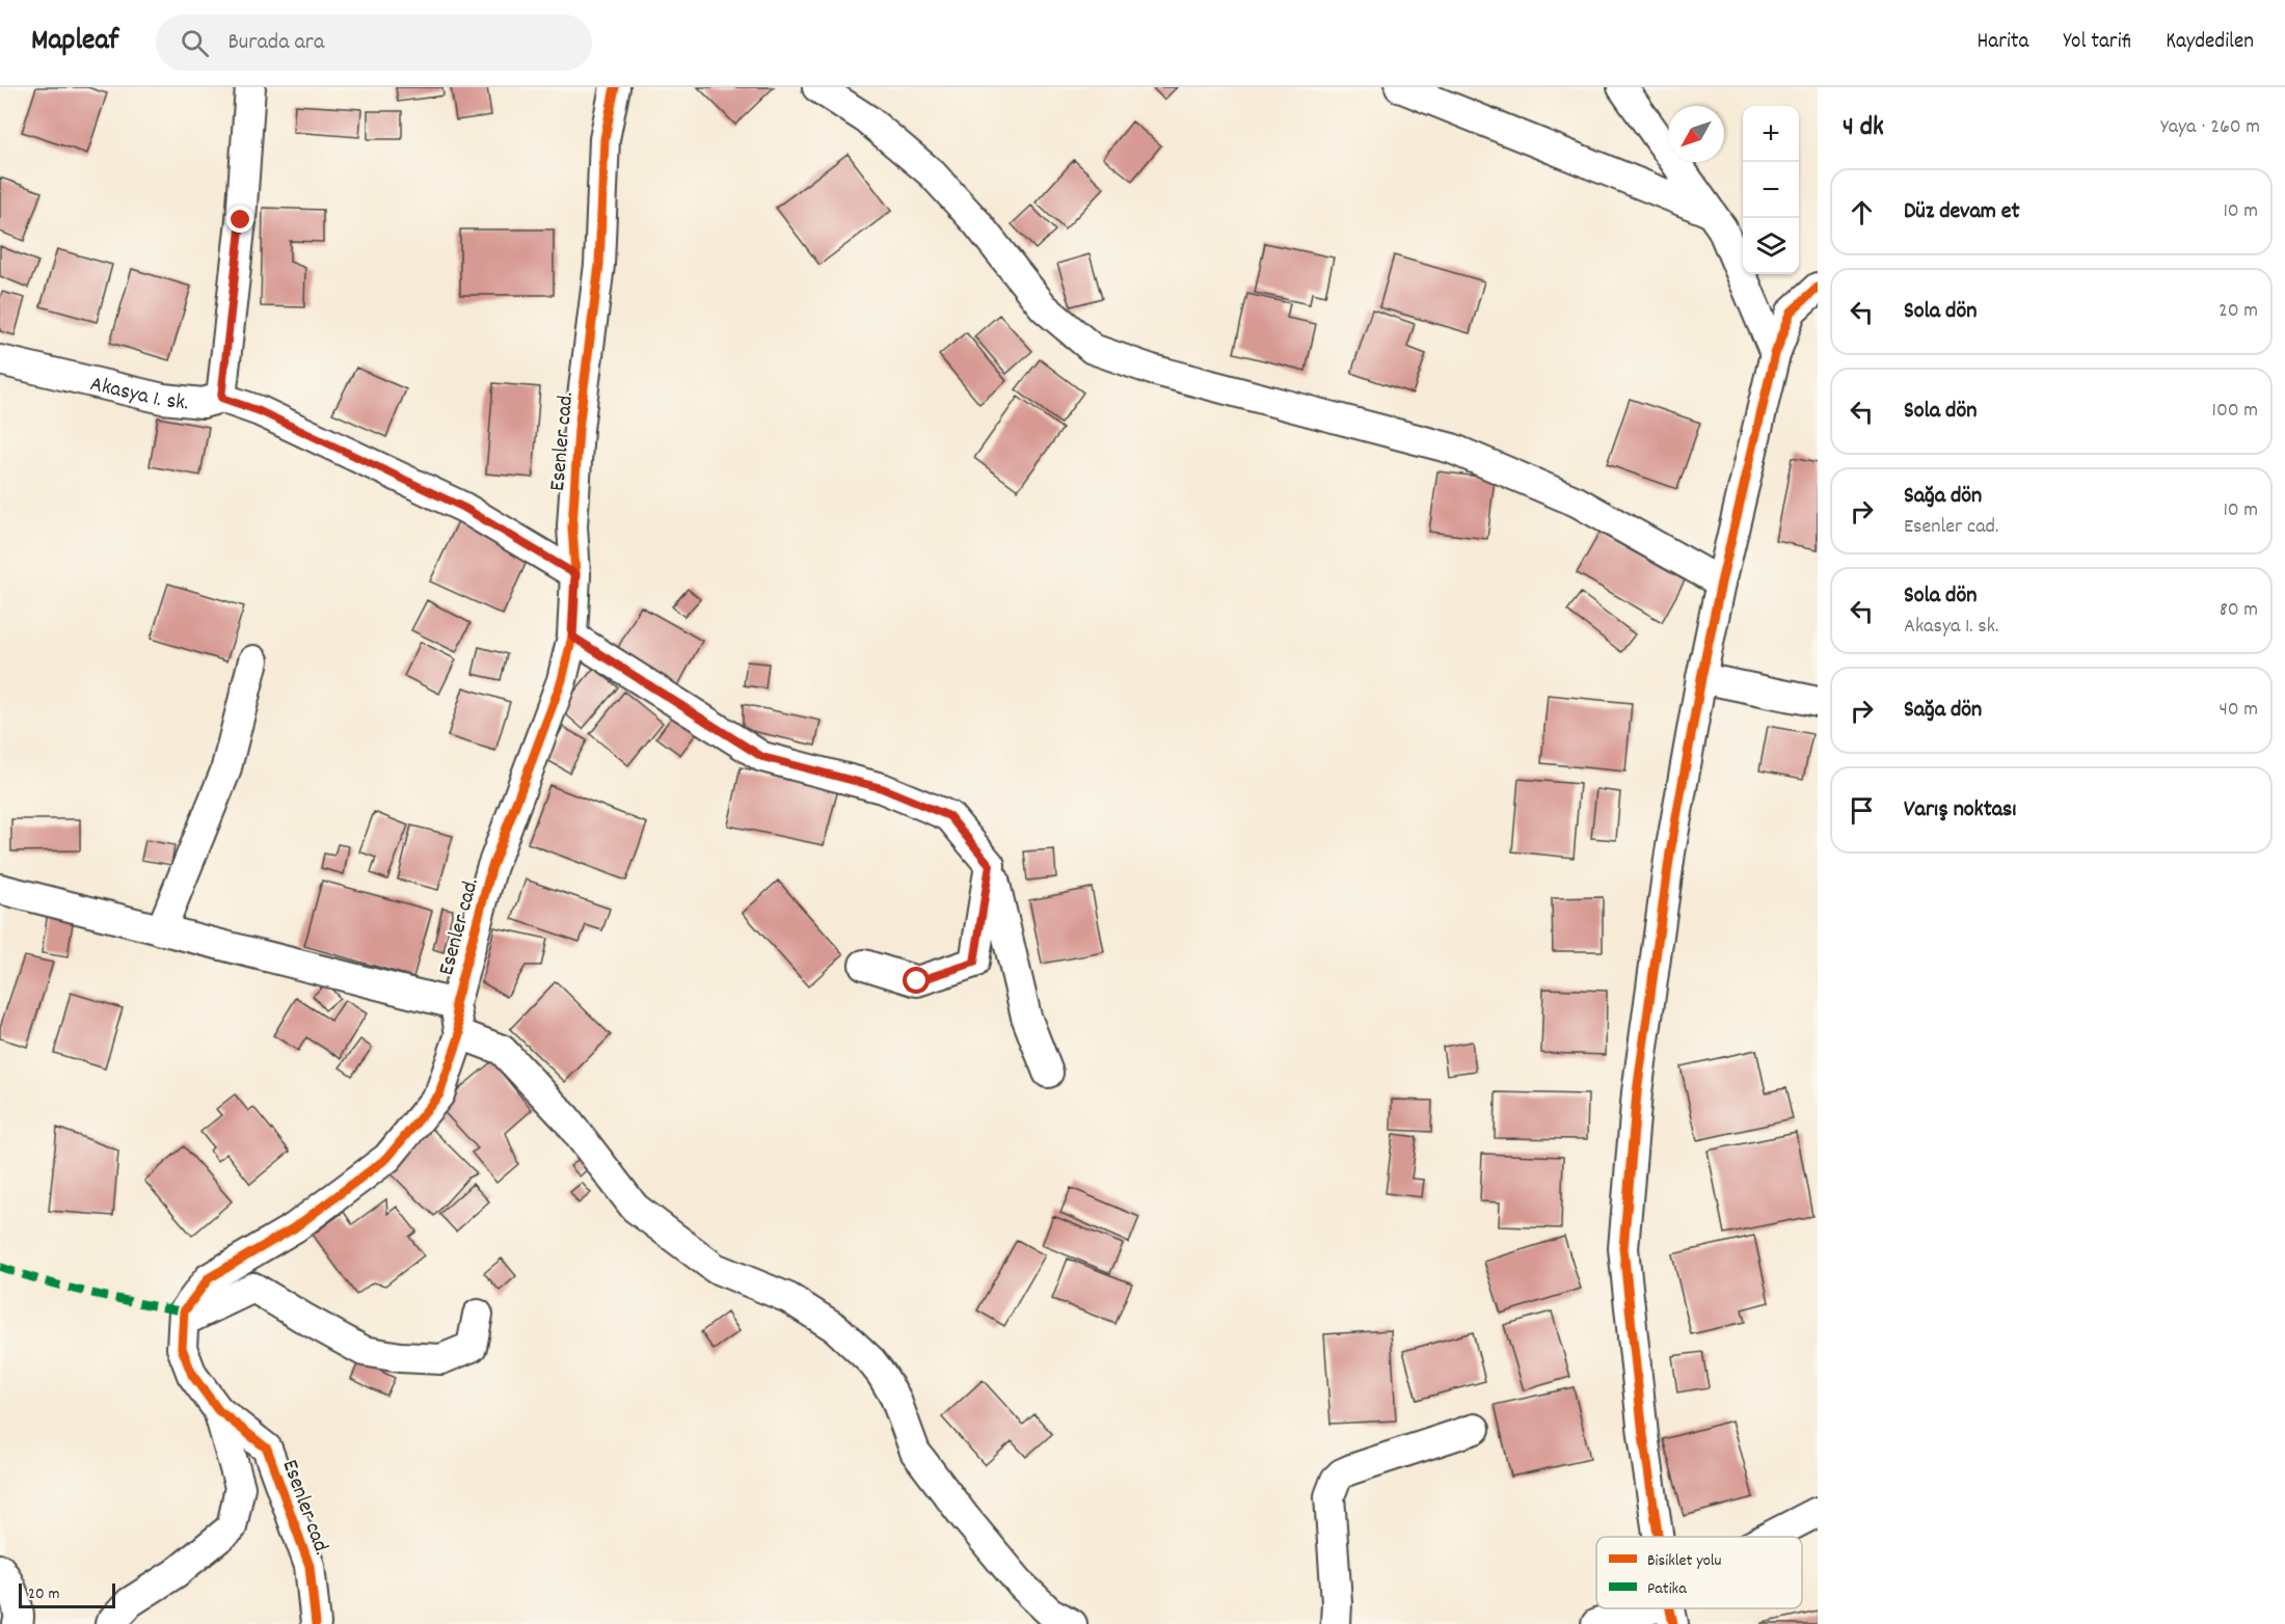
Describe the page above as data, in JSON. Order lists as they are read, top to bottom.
{
  "streets": {
    "street": ["Akasya 1. sk.", "Esenler cad."]
  },
  "crossings": [
    ["Akasya 1. sk.", "Esenler cad."]
  ],
  "legend": ["Bisiklet yolu", "Patika"],
  "scale_bar": "20 m",
  "north": "bottom left",
  "page": {
    "header": "Mapleaf",
    "search": "Burada ara",
    "nav": ["Harita", "Yol tarifi", "Kaydedilen"],
    "heading": ["4 dk", "Yaya · 260 m"],
    "map_buttons": ["+", "−"],
    "list": [
      ["Düz devam et", "10 m"],
      ["Sola dön", "20 m"],
      ["Sola dön", "100 m"],
      ["Sağa dön", "Esenler cad.", "10 m"],
      ["Sola dön", "Akasya 1. sk.", "80 m"],
      ["Sağa dön", "40 m"],
      "Varış noktası"
    ],
    "scale": "20 m"
  }
}
